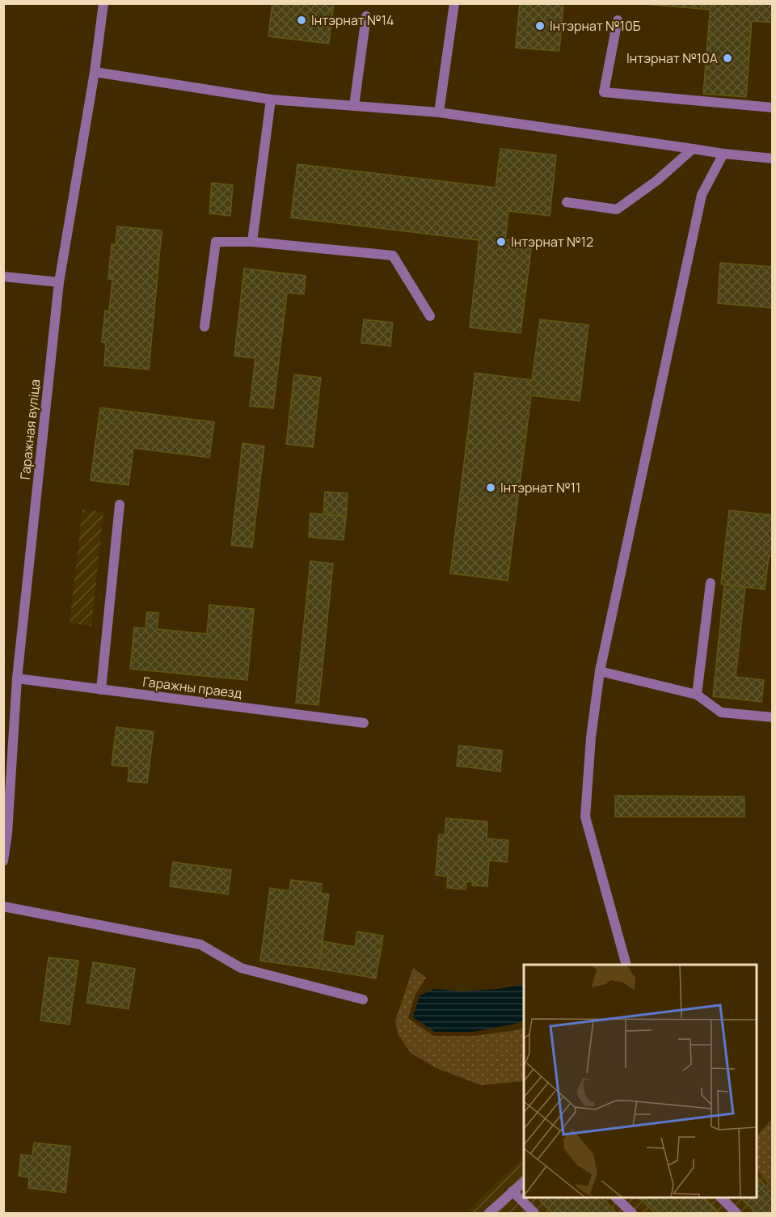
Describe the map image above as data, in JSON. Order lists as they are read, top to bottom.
{
  "streets": {
    "street": ["Гаражная вуліца", "Гаражны праезд"]
  },
  "crossings": [
    ["Гаражная вуліца", "Гаражны праезд"]
  ],
  "places": [
    "Інтэрнат №14",
    "Інтэрнат №10Б",
    "Інтэрнат №10А",
    "Інтэрнат №12",
    "Інтэрнат №11"
  ]
}
